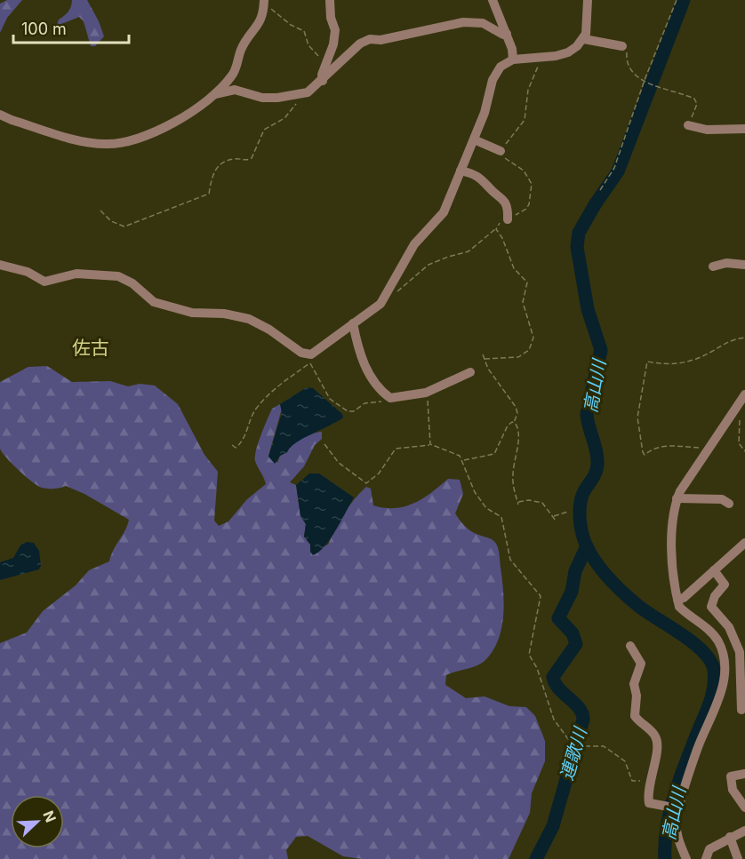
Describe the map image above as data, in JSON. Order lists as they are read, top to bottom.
{
  "districts": ["佐古"],
  "water": ["高山川", "連歌川"],
  "scale_bar": "100 m",
  "north": "top right"
}
